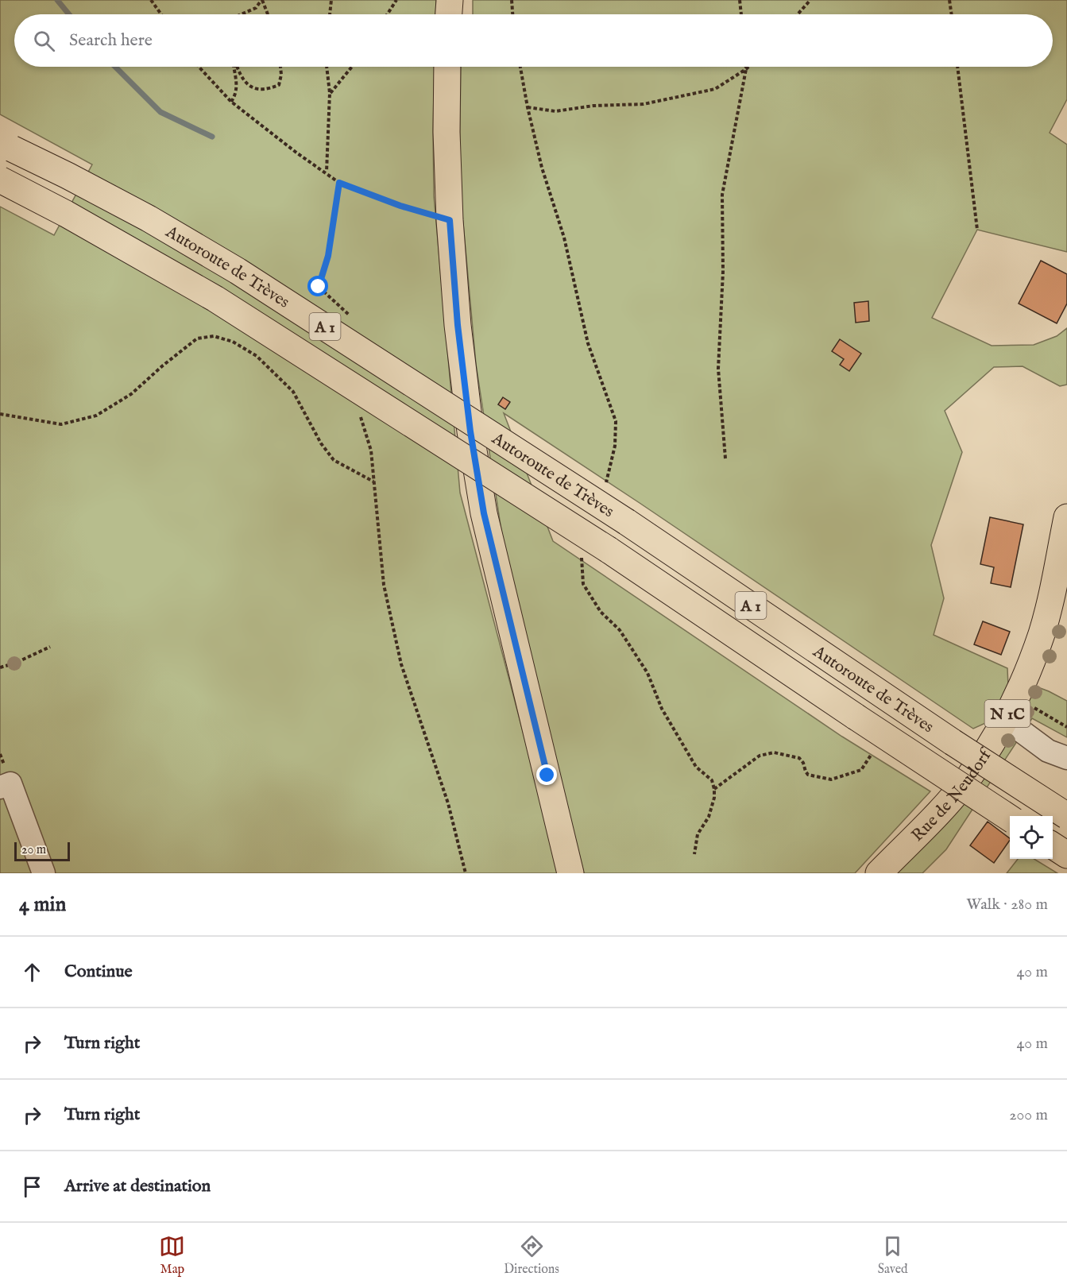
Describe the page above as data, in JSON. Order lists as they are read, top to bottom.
{
  "streets": {
    "main road": [
      "Autoroute de Trèves",
      "A 1",
      "N 1C",
      "Rue de Neudorf"
    ]
  },
  "scale_bar": "20 m",
  "page": {
    "search": "Search here",
    "scale": "20 m",
    "heading": ["4 min", "Walk · 280 m"],
    "list": [
      ["Continue", "40 m"],
      ["Turn right", "40 m"],
      ["Turn right", "200 m"],
      "Arrive at destination"
    ],
    "nav": ["Map", "Directions", "Saved"]
  }
}
